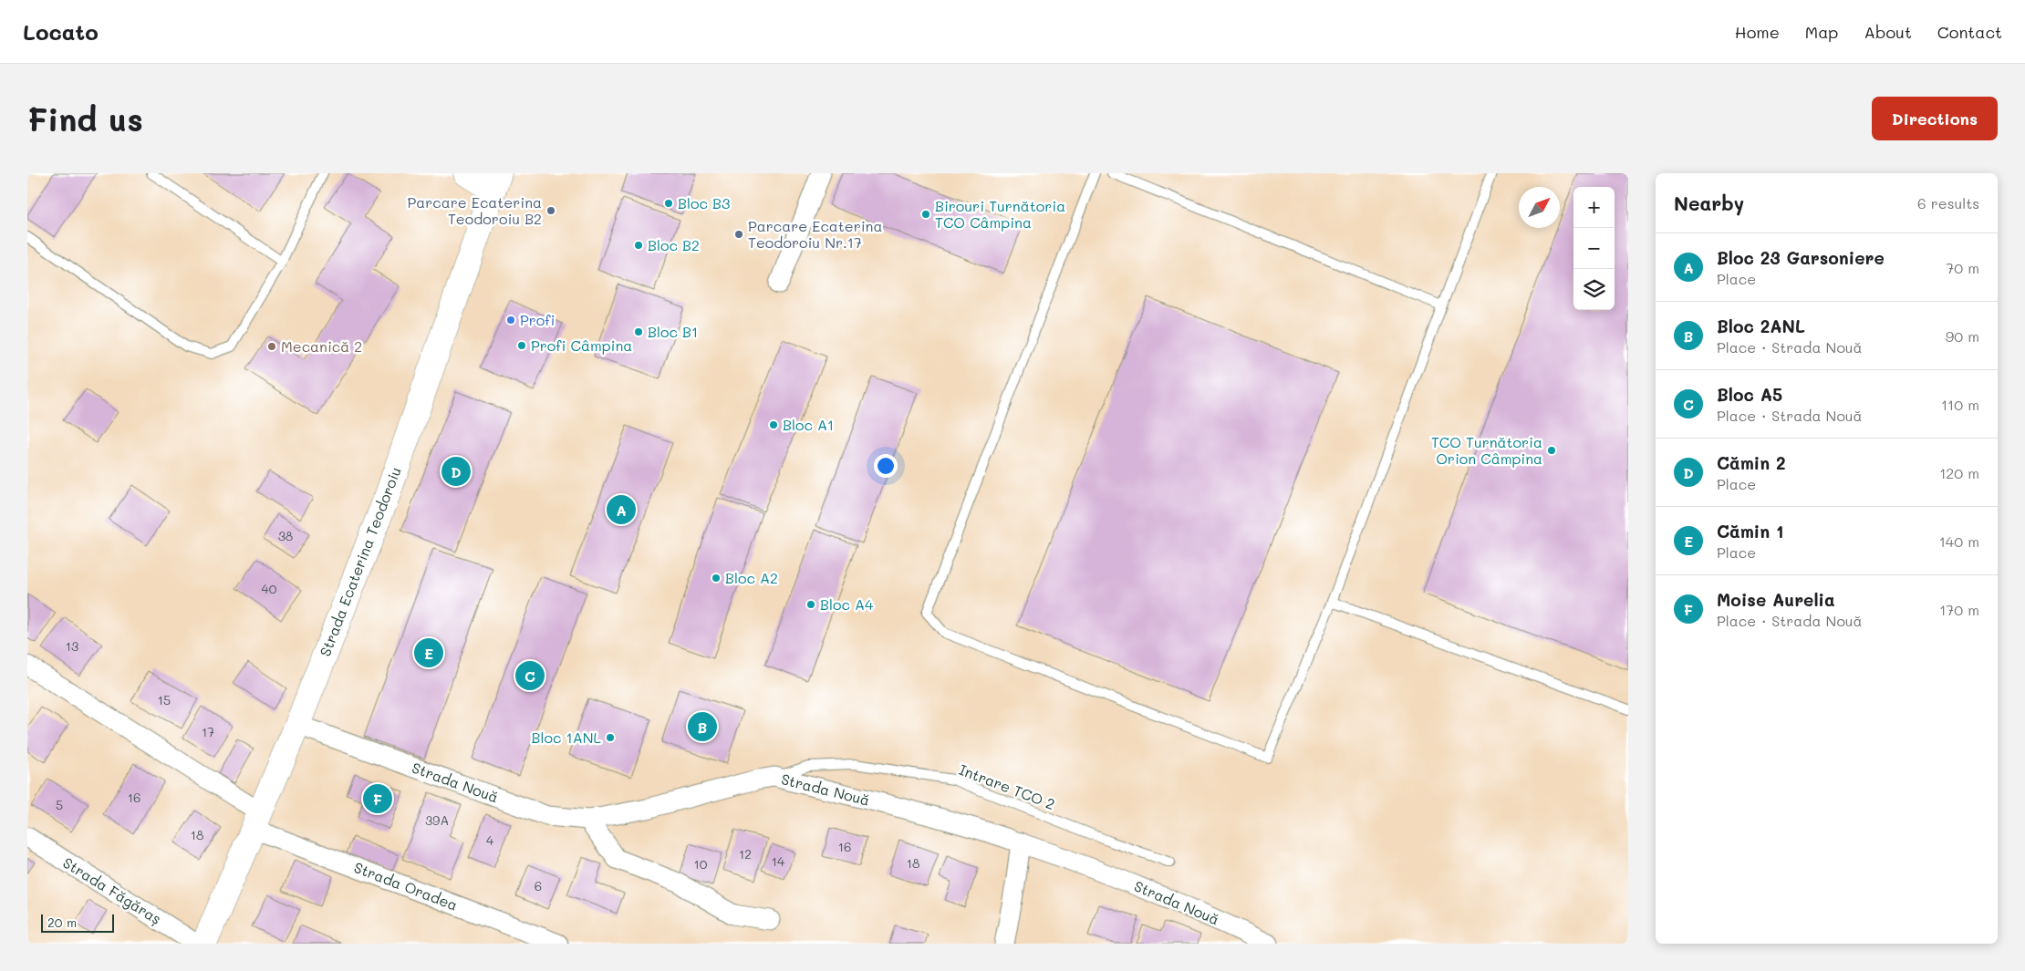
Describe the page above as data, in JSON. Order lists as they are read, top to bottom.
{
  "streets": {
    "main road": ["Strada Ecaterina Teodoroiu"],
    "street": ["Strada Nouă", "Strada Oradea", "Strada Făgăraș"],
    "lane": ["Intrare TCO 2"]
  },
  "crossings": [
    ["Strada Ecaterina Teodoroiu", "Strada Nouă"],
    ["Strada Ecaterina Teodoroiu", "Strada Oradea"],
    ["Strada Nouă", "Intrare TCO 2"]
  ],
  "places": [
    "Bloc B3",
    "Parcare Ecaterina Teodoroiu B2",
    "Birouri Turnătoria TCO Câmpina",
    "Parcare Ecaterina Teodoroiu Nr.17",
    "Bloc B2",
    "Profi",
    "Bloc B1",
    "Profi Câmpina",
    "Mecanică 2",
    "Bloc A1",
    "TCO Turnătoria Orion Câmpina",
    "Bloc A2",
    "Bloc A4",
    "Bloc 1ANL"
  ],
  "house_numbers": [
    "38",
    "40",
    "13",
    "15",
    "17",
    "16",
    "5",
    "39A",
    "18",
    "4",
    "16",
    "12",
    "14",
    "18",
    "10",
    "6"
  ],
  "scale_bar": "20 m",
  "north": "top right",
  "page": {
    "header": "Locato",
    "nav": [
      "Home",
      "Map",
      "About",
      "Contact"
    ],
    "buttons": "Directions",
    "title": "Find us",
    "heading": ["Nearby", "6 results"],
    "map_buttons": ["+", "−"],
    "list": [
      {
        "mark": "A",
        "name": "Bloc 23 Garsoniere",
        "note": "Place",
        "value": "70 m"
      },
      {
        "mark": "B",
        "name": "Bloc 2ANL",
        "note": "Place · Strada Nouă",
        "value": "90 m"
      },
      {
        "mark": "C",
        "name": "Bloc A5",
        "note": "Place · Strada Nouă",
        "value": "110 m"
      },
      {
        "mark": "D",
        "name": "Cămin 2",
        "note": "Place",
        "value": "120 m"
      },
      {
        "mark": "E",
        "name": "Cămin 1",
        "note": "Place",
        "value": "140 m"
      },
      {
        "mark": "F",
        "name": "Moise Aurelia",
        "note": "Place · Strada Nouă",
        "value": "170 m"
      }
    ],
    "pins": [
      "D",
      "A",
      "E",
      "C",
      "B",
      "F"
    ],
    "scale": "20 m"
  }
}
